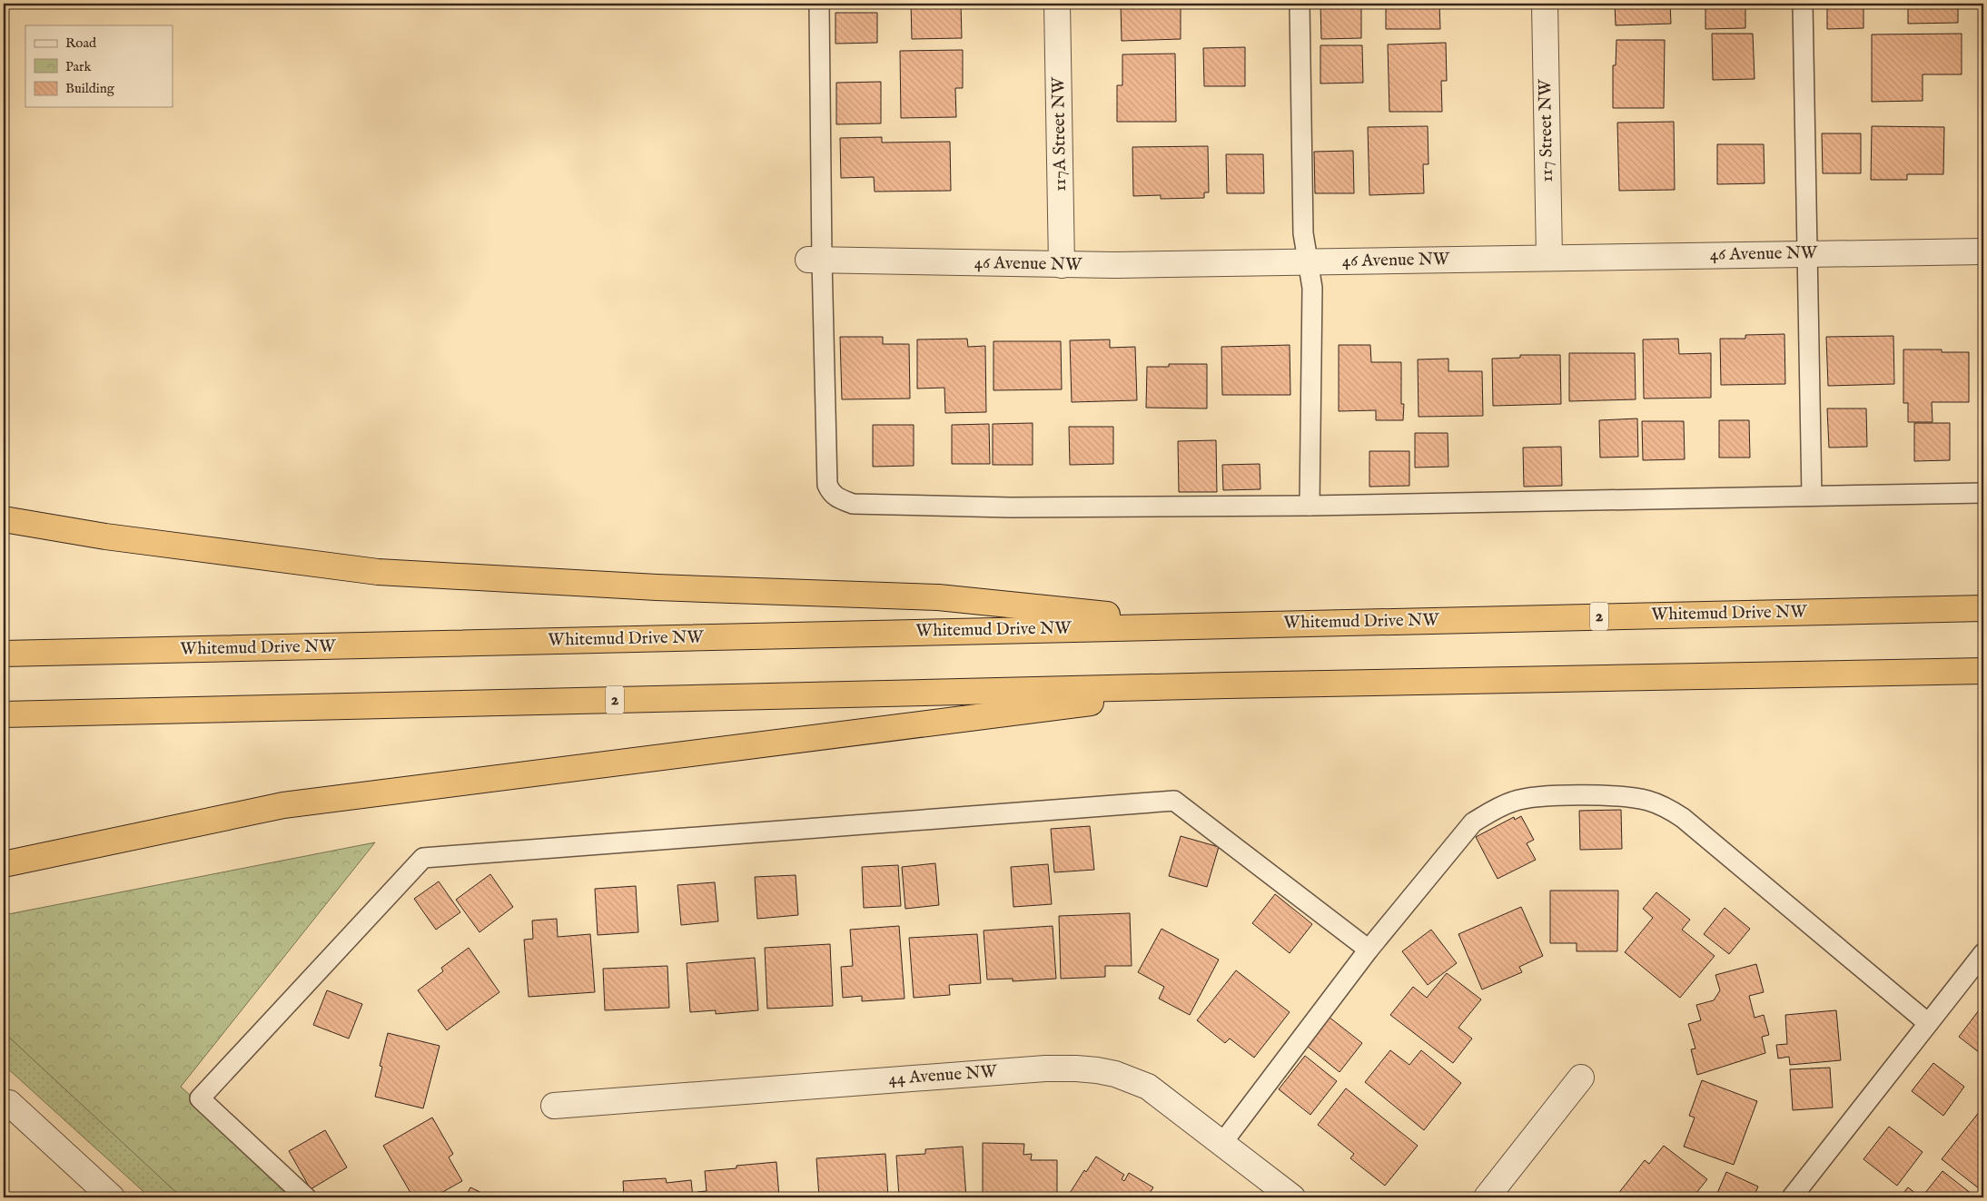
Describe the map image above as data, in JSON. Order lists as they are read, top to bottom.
{
  "streets": {
    "highway": ["Whitemud Drive NW", "2"],
    "street": [
      "117 Street NW",
      "117A Street NW",
      "46 Avenue NW",
      "44 Avenue NW"
    ]
  },
  "crossings": [
    ["117 Street NW", "46 Avenue NW"],
    ["117A Street NW", "46 Avenue NW"]
  ],
  "legend": ["Road", "Park", "Building"]
}
